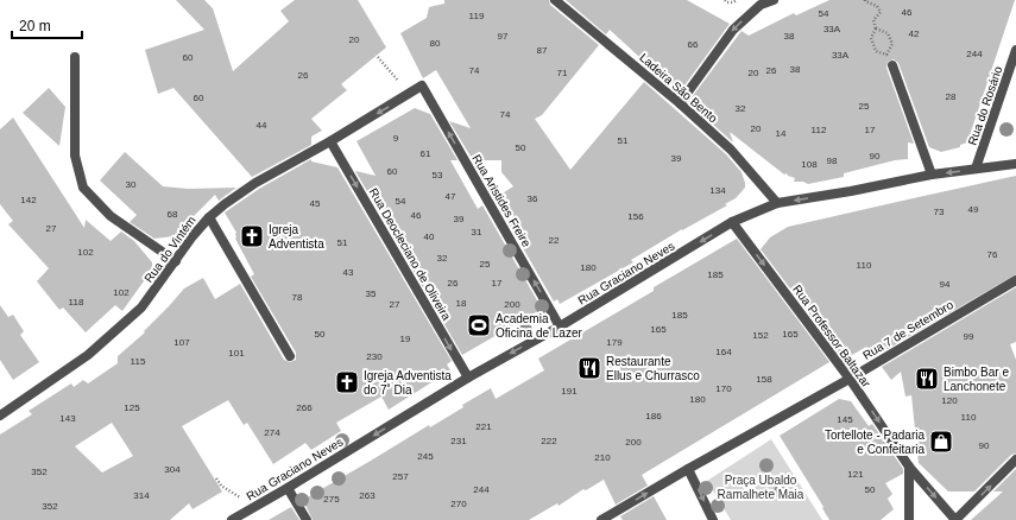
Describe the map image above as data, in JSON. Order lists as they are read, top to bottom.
{
  "streets": {
    "street": [
      "Ladeira São Bento",
      "Rua do Rosário",
      "Rua Aristides Freire",
      "Rua do Vintém",
      "Rua Deocleciano de Oliveira",
      "Rua Graciano Neves",
      "Rua 7 de Setembro",
      "Rua Professor Baltazar"
    ]
  },
  "crossings": [
    ["Ladeira São Bento", "Rua Graciano Neves"],
    ["Rua do Rosário", "Rua Graciano Neves"],
    ["Rua Aristides Freire", "Rua do Vintém"],
    ["Rua Aristides Freire", "Rua Graciano Neves"],
    ["Rua do Vintém", "Rua Deocleciano de Oliveira"],
    ["Rua Deocleciano de Oliveira", "Rua Graciano Neves"],
    ["Rua Graciano Neves", "Rua Professor Baltazar"],
    ["Rua 7 de Setembro", "Rua Professor Baltazar"]
  ],
  "one_way": [
    "Rua Aristides Freire",
    "Rua Deocleciano de Oliveira",
    "Rua Graciano Neves",
    "Rua Professor Baltazar"
  ],
  "parks": ["Praça Ubaldo Ramalhete Maia"],
  "places": {
    "church": ["Igreja Adventista", "Igreja Adventista do 7˚ Dia"],
    "sports": ["Academia Oficina de Lazer"],
    "restaurant": ["Restaurante Ellus e Churrasco", "Bimbo Bar e Lanchonete"],
    "shop": ["Tortellote - Padaria e Confeitaria"]
  },
  "house_numbers": [
    "46",
    "54",
    "119",
    "33A",
    "42",
    "97",
    "38",
    "20",
    "80",
    "66",
    "87",
    "244",
    "33A",
    "60",
    "38",
    "74",
    "26",
    "71",
    "20",
    "26",
    "28",
    "60",
    "25",
    "32",
    "74",
    "44",
    "20",
    "112",
    "17",
    "14",
    "9",
    "51",
    "50",
    "61",
    "90",
    "39",
    "98",
    "108",
    "60",
    "53",
    "30",
    "134",
    "47",
    "36",
    "142",
    "54",
    "45",
    "49",
    "73",
    "68",
    "46",
    "156",
    "39",
    "27",
    "31",
    "40",
    "22",
    "51",
    "102",
    "76",
    "32",
    "25",
    "110",
    "180",
    "43",
    "185",
    "26",
    "17",
    "94",
    "102",
    "35",
    "78",
    "118",
    "18",
    "27",
    "200",
    "185",
    "165",
    "50",
    "165",
    "152",
    "99",
    "19",
    "107",
    "179",
    "164",
    "101",
    "230",
    "115",
    "158",
    "170",
    "191",
    "180",
    "120",
    "125",
    "266",
    "186",
    "110",
    "143",
    "145",
    "221",
    "274",
    "231",
    "222",
    "200",
    "90",
    "245",
    "210",
    "304",
    "352",
    "121",
    "257",
    "244",
    "50",
    "314",
    "263",
    "275",
    "270",
    "352"
  ],
  "scale_bar": "20 m"
}
